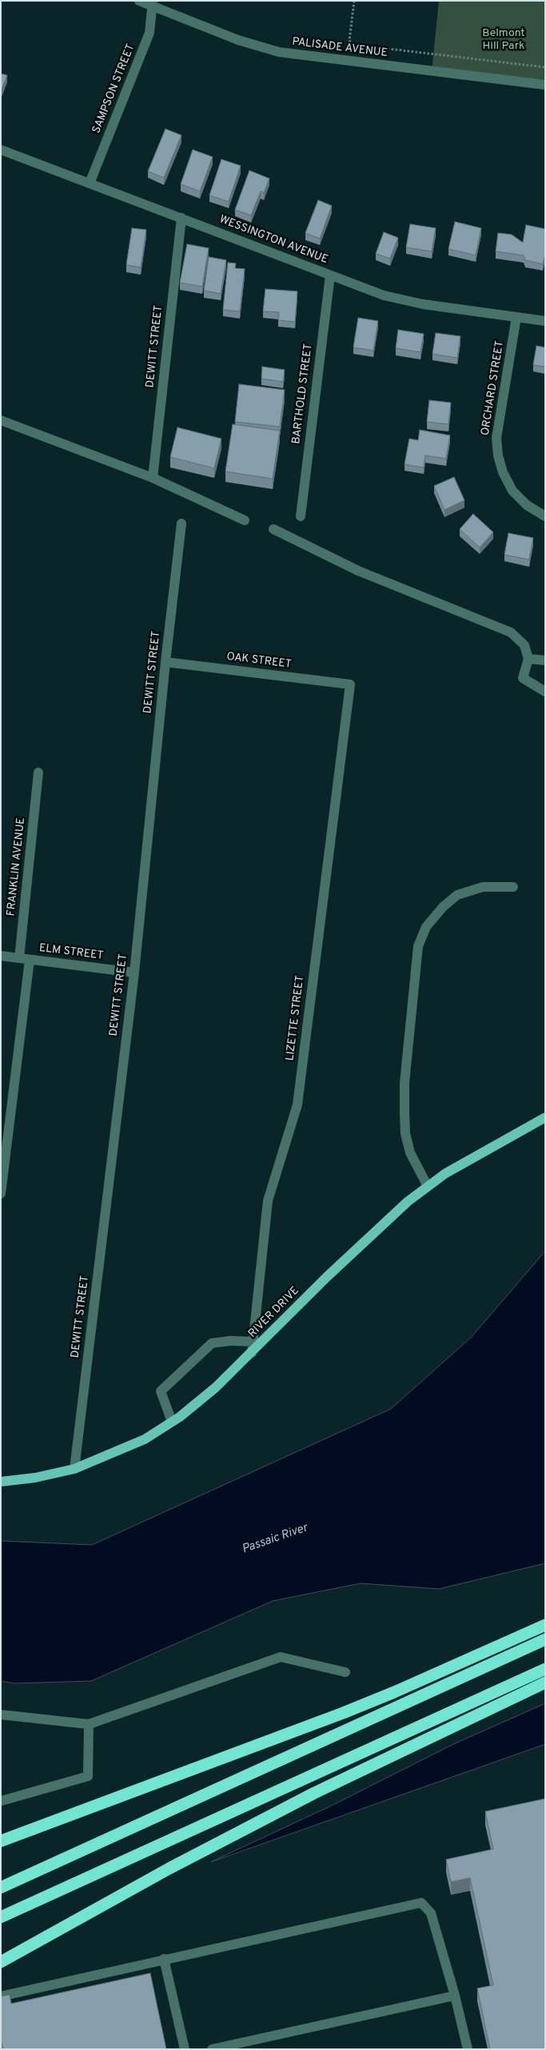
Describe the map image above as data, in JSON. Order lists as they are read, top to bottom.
{
  "streets": {
    "main road": ["RIVER DRIVE"],
    "street": [
      "PALISADE AVENUE",
      "SAMPSON STREET",
      "WESSINGTON AVENUE",
      "DEWITT STREET",
      "ORCHARD STREET",
      "BARTHOLD STREET",
      "OAK STREET",
      "FRANKLIN AVENUE",
      "ELM STREET",
      "LIZETTE STREET"
    ]
  },
  "crossings": [
    ["PALISADE AVENUE", "SAMPSON STREET"],
    ["SAMPSON STREET", "WESSINGTON AVENUE"],
    ["WESSINGTON AVENUE", "DEWITT STREET"],
    ["WESSINGTON AVENUE", "ORCHARD STREET"],
    ["WESSINGTON AVENUE", "BARTHOLD STREET"],
    ["DEWITT STREET", "OAK STREET"],
    ["DEWITT STREET", "ELM STREET"],
    ["DEWITT STREET", "RIVER DRIVE"],
    ["OAK STREET", "LIZETTE STREET"],
    ["FRANKLIN AVENUE", "ELM STREET"],
    ["LIZETTE STREET", "RIVER DRIVE"]
  ],
  "water": ["Passaic River"],
  "parks": ["Belmont Hill Park"]
}
